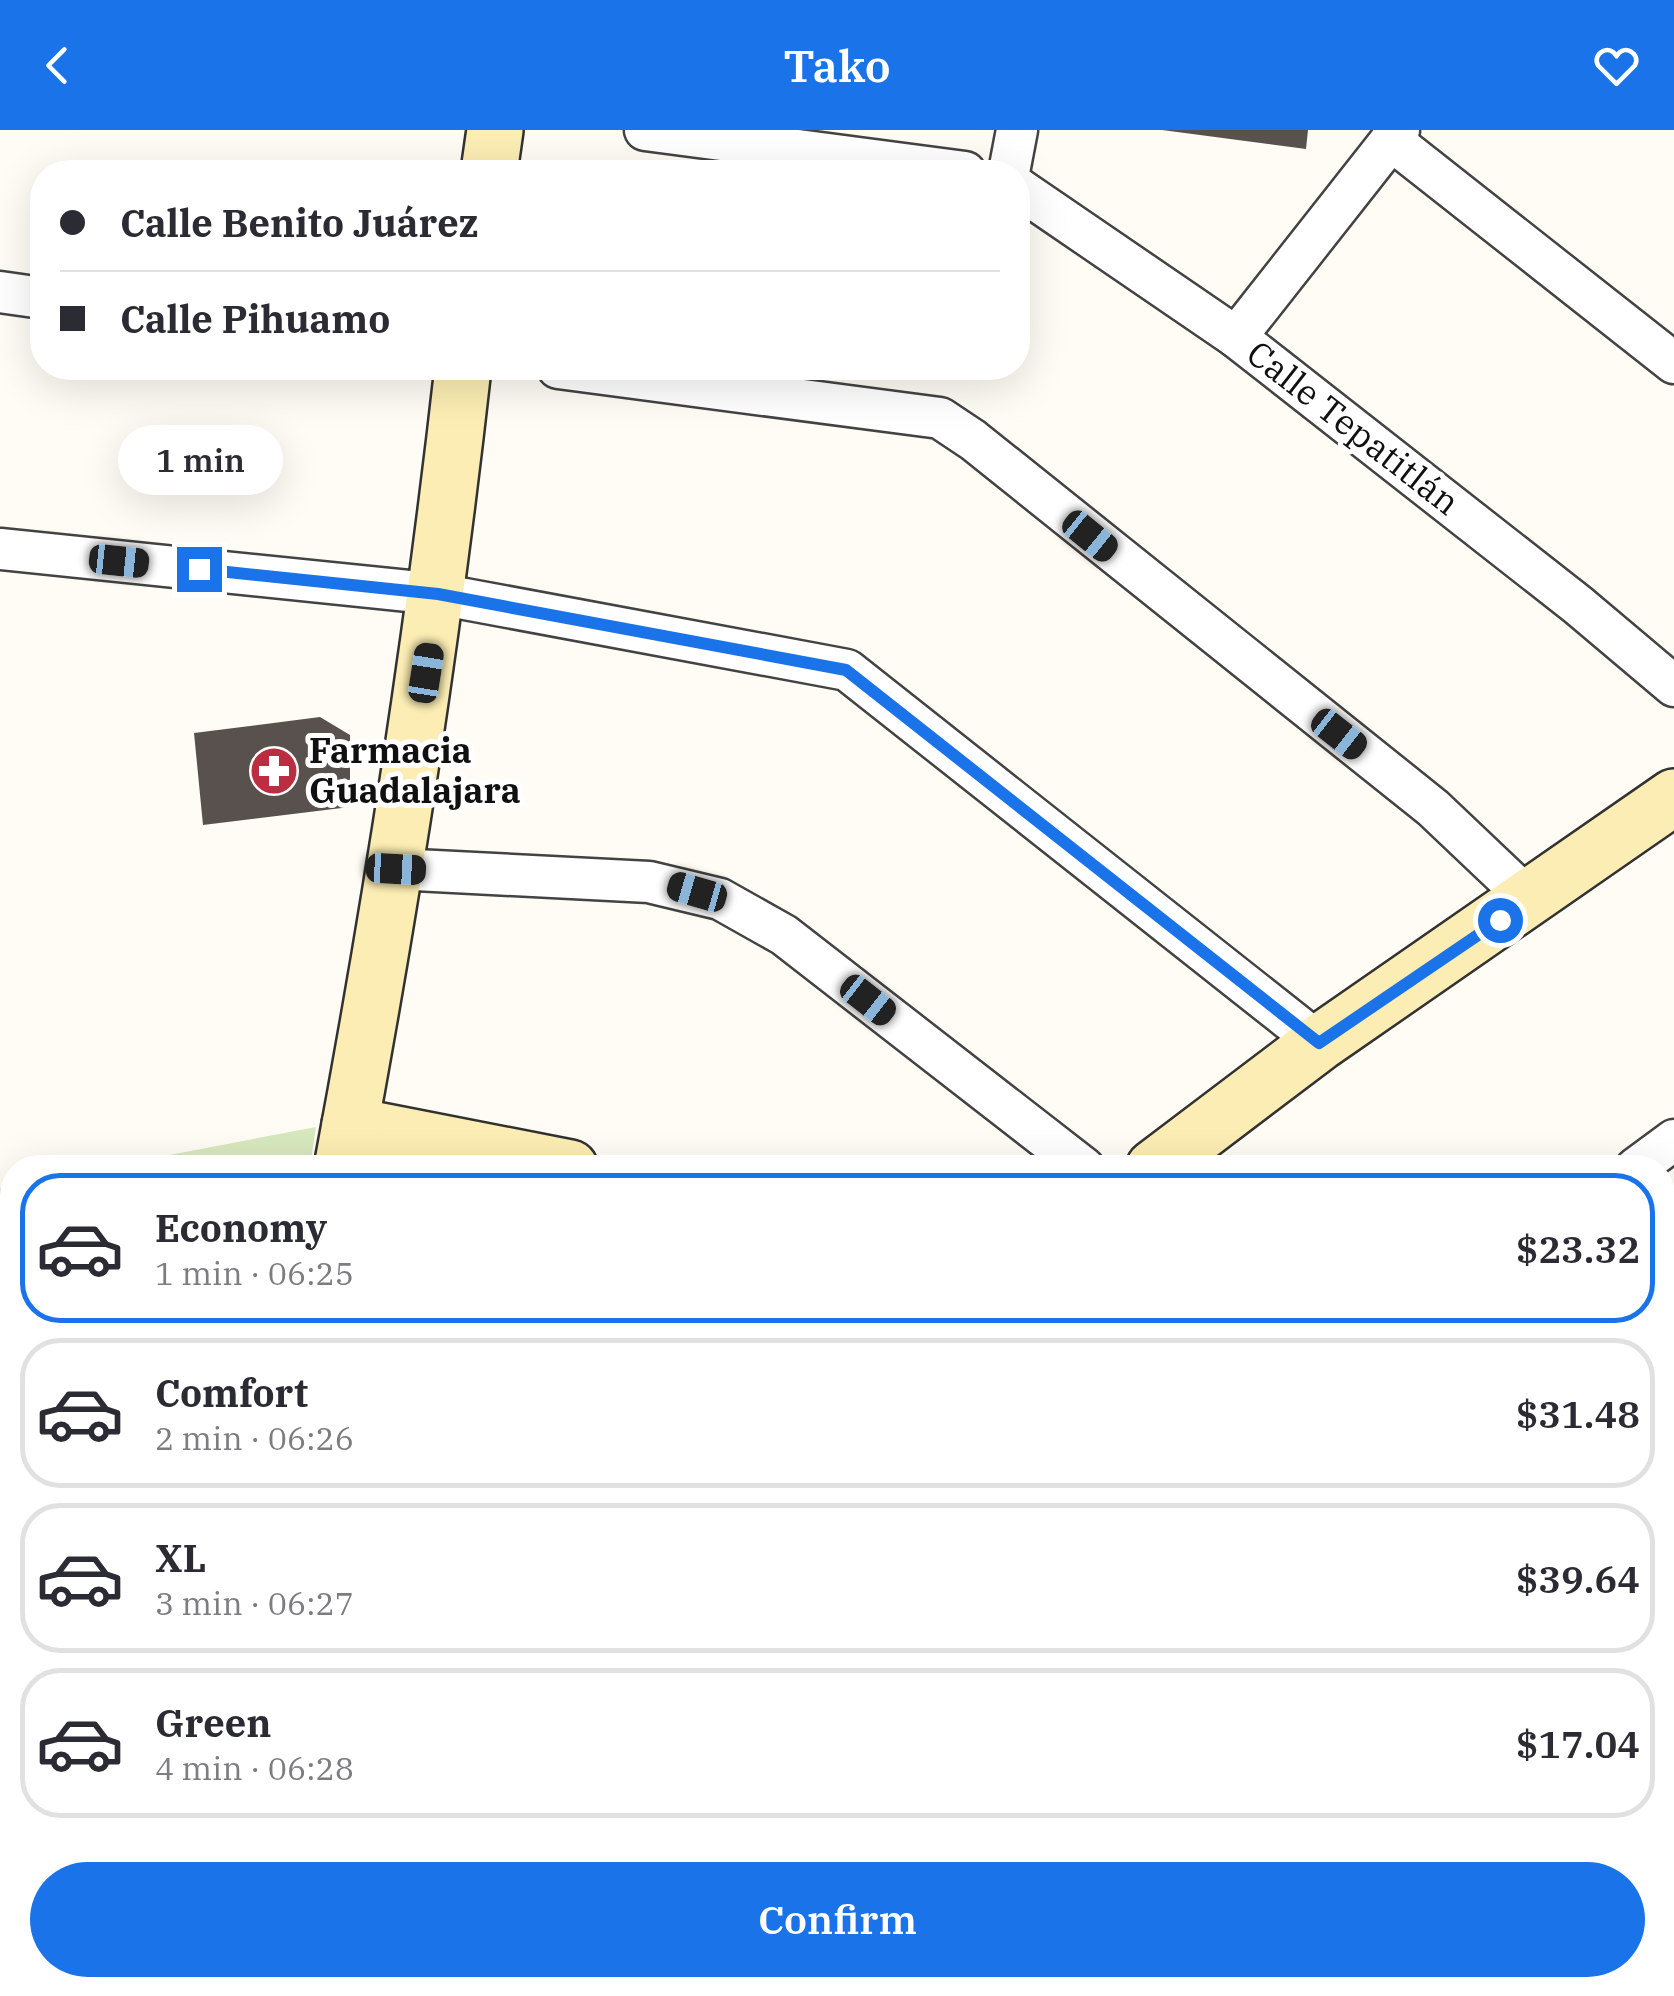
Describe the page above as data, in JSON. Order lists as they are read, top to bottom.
{
  "streets": {
    "street": ["Calle Tepatitlán"]
  },
  "places": {
    "pharmacy": ["Farmacia Guadalajara"]
  },
  "page": {
    "header": "Tako",
    "banner": ["Calle Benito Juárez", "Calle Pihuamo"],
    "bubble": "1 min",
    "list": [
      {
        "name": "Economy",
        "note": "1 min · 06:25",
        "value": "$23.32"
      },
      {
        "name": "Comfort",
        "note": "2 min · 06:26",
        "value": "$31.48"
      },
      {
        "name": "XL",
        "note": "3 min · 06:27",
        "value": "$39.64"
      },
      {
        "name": "Green",
        "note": "4 min · 06:28",
        "value": "$17.04"
      }
    ],
    "buttons": "Confirm"
  }
}
